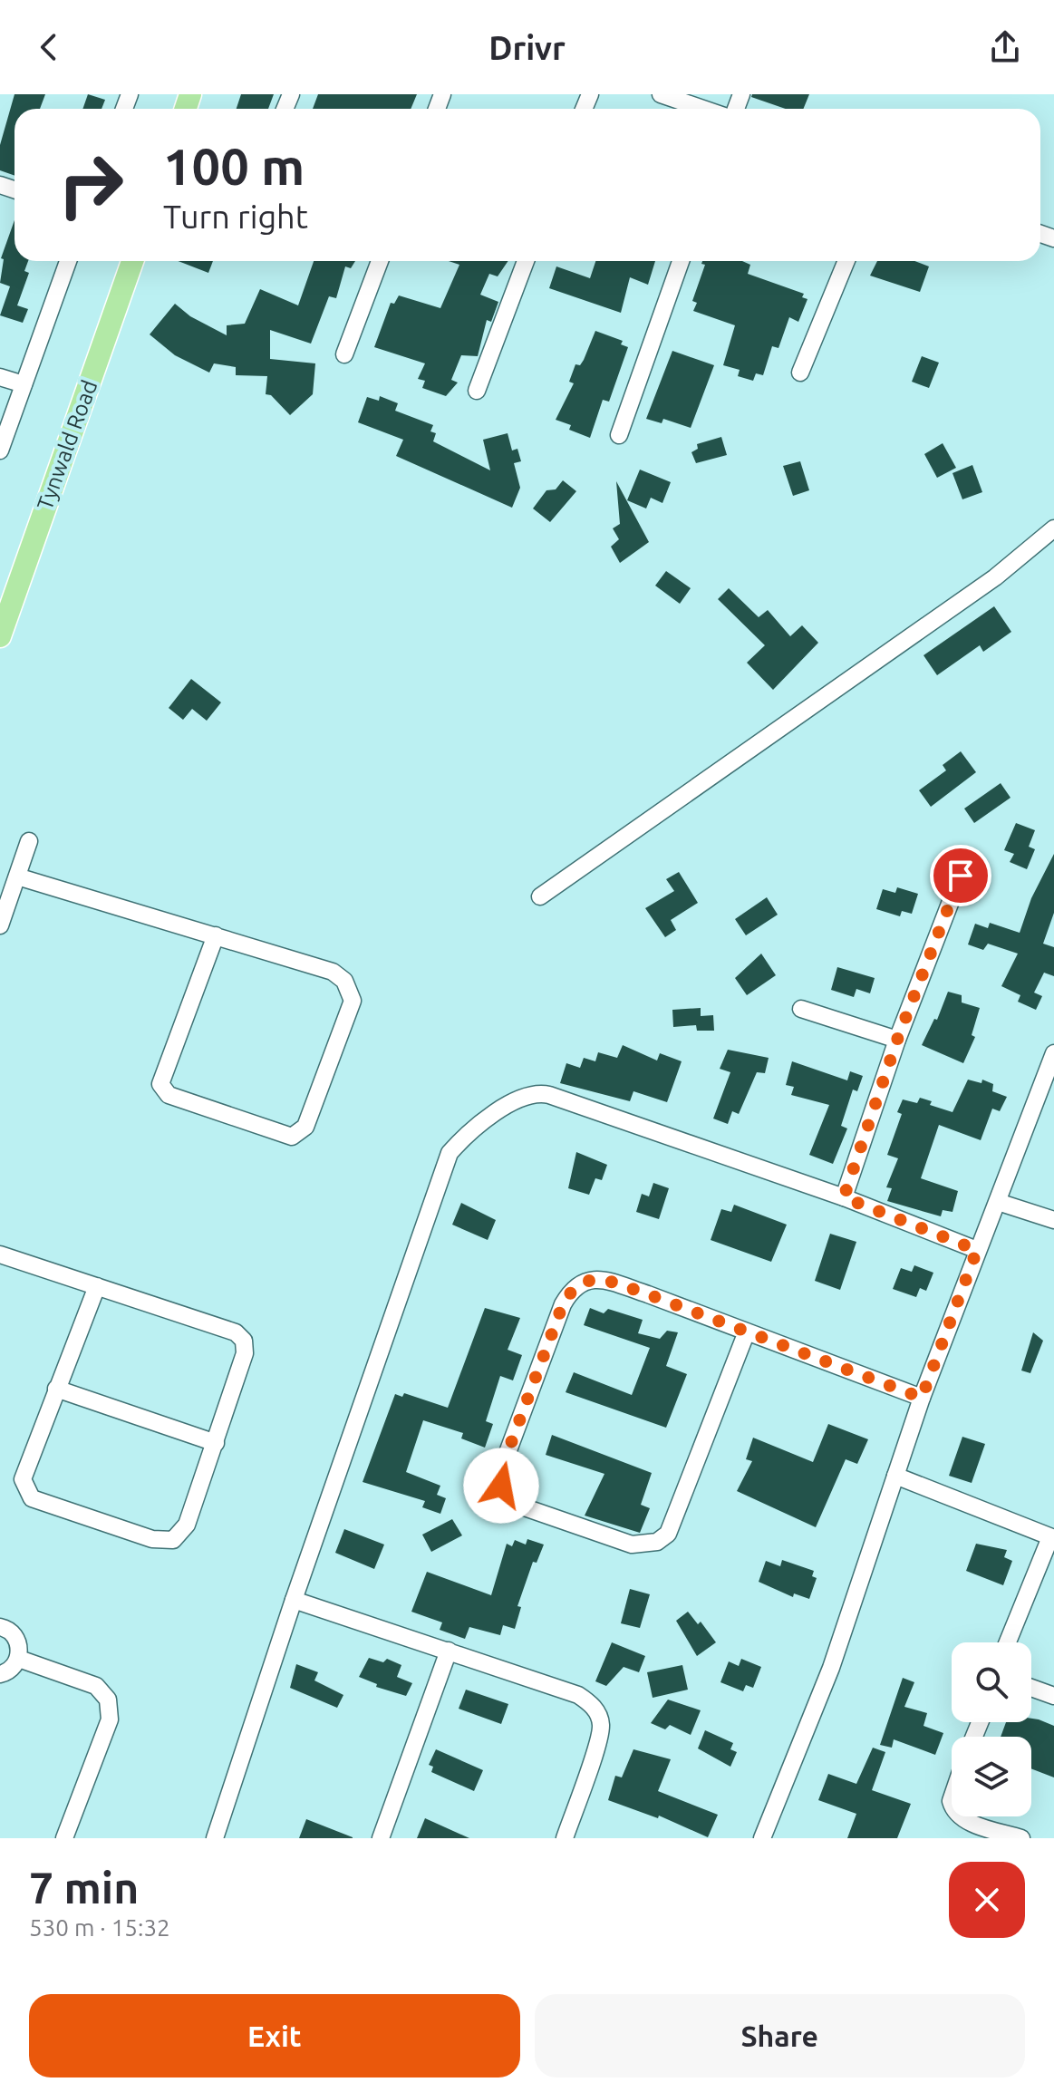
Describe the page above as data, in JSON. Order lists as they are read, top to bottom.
{
  "streets": {
    "main road": ["Tynwald Road"]
  },
  "page": {
    "header": "Drivr",
    "turn": ["100 m", "Turn right"],
    "heading": ["7 min", "530 m · 15:32"],
    "buttons": ["Exit", "Share"]
  }
}
